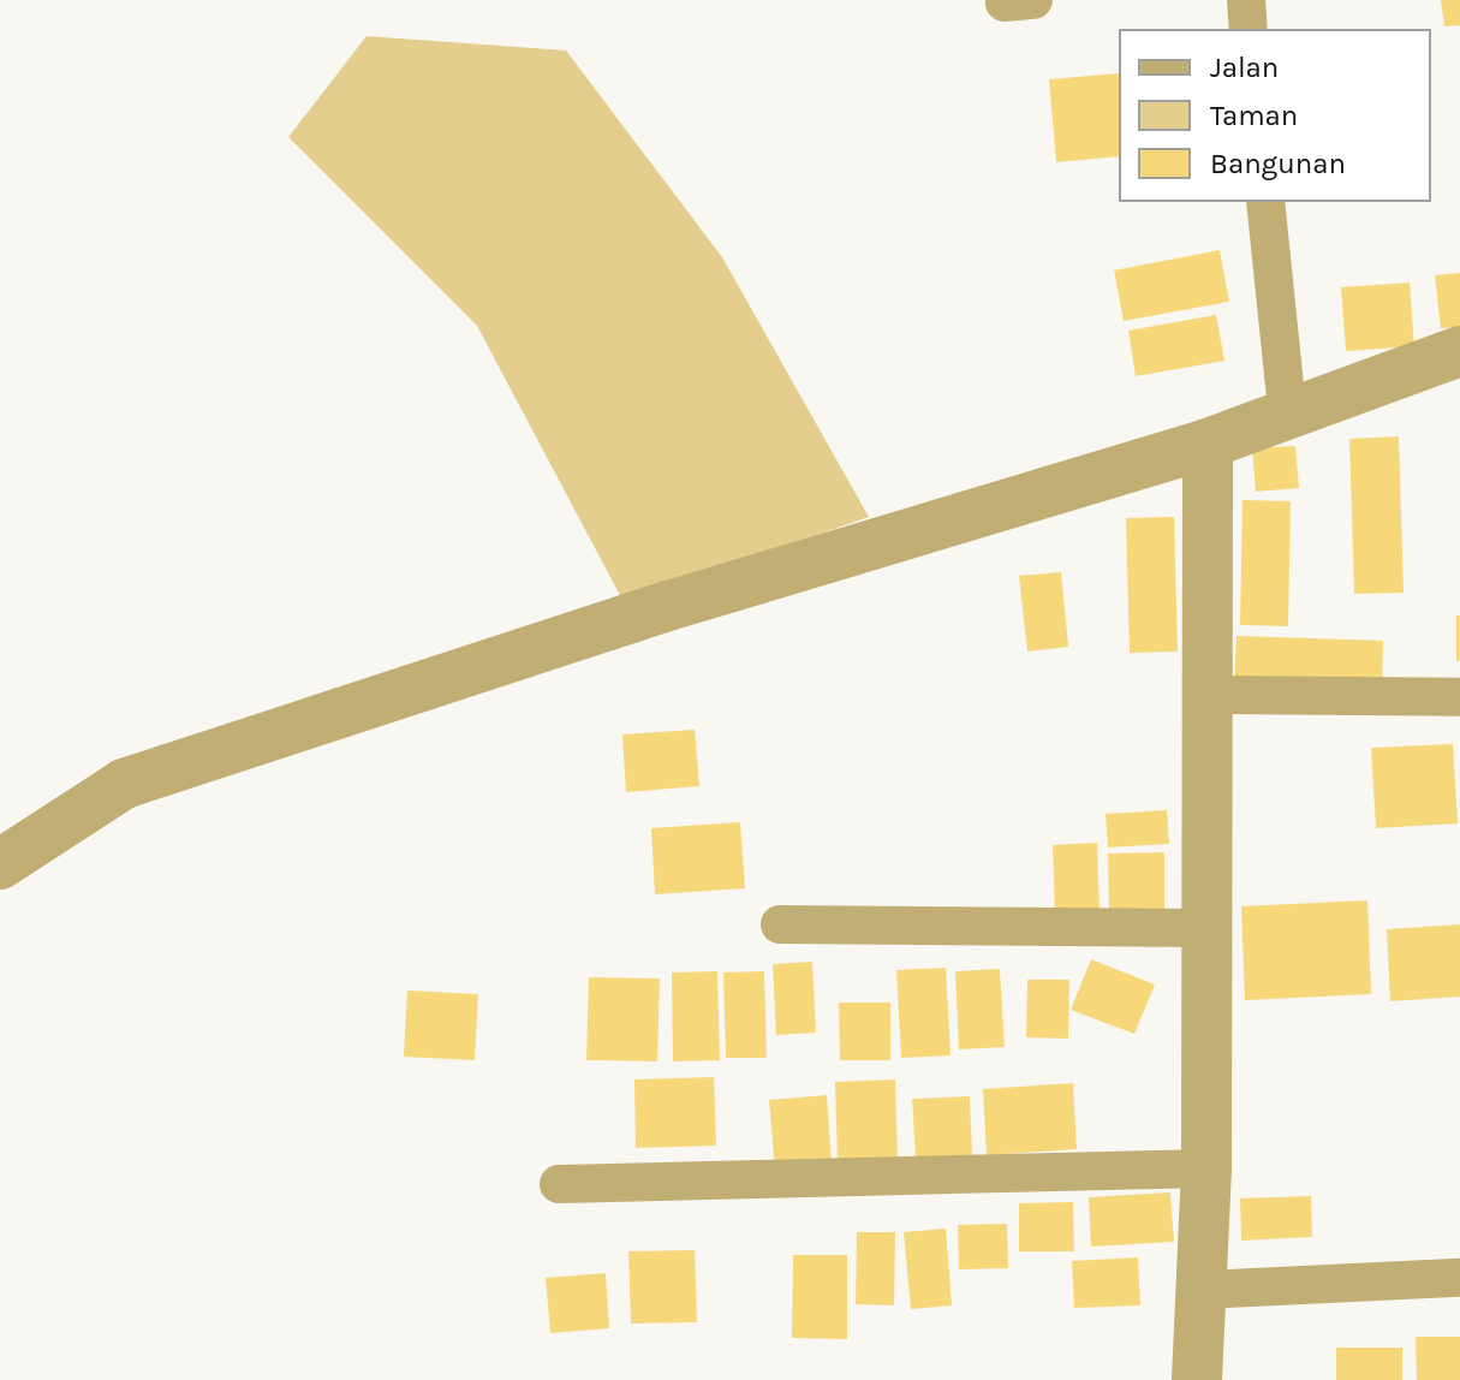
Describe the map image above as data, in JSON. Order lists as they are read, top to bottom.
{
  "legend": ["Jalan", "Taman", "Bangunan"]
}
